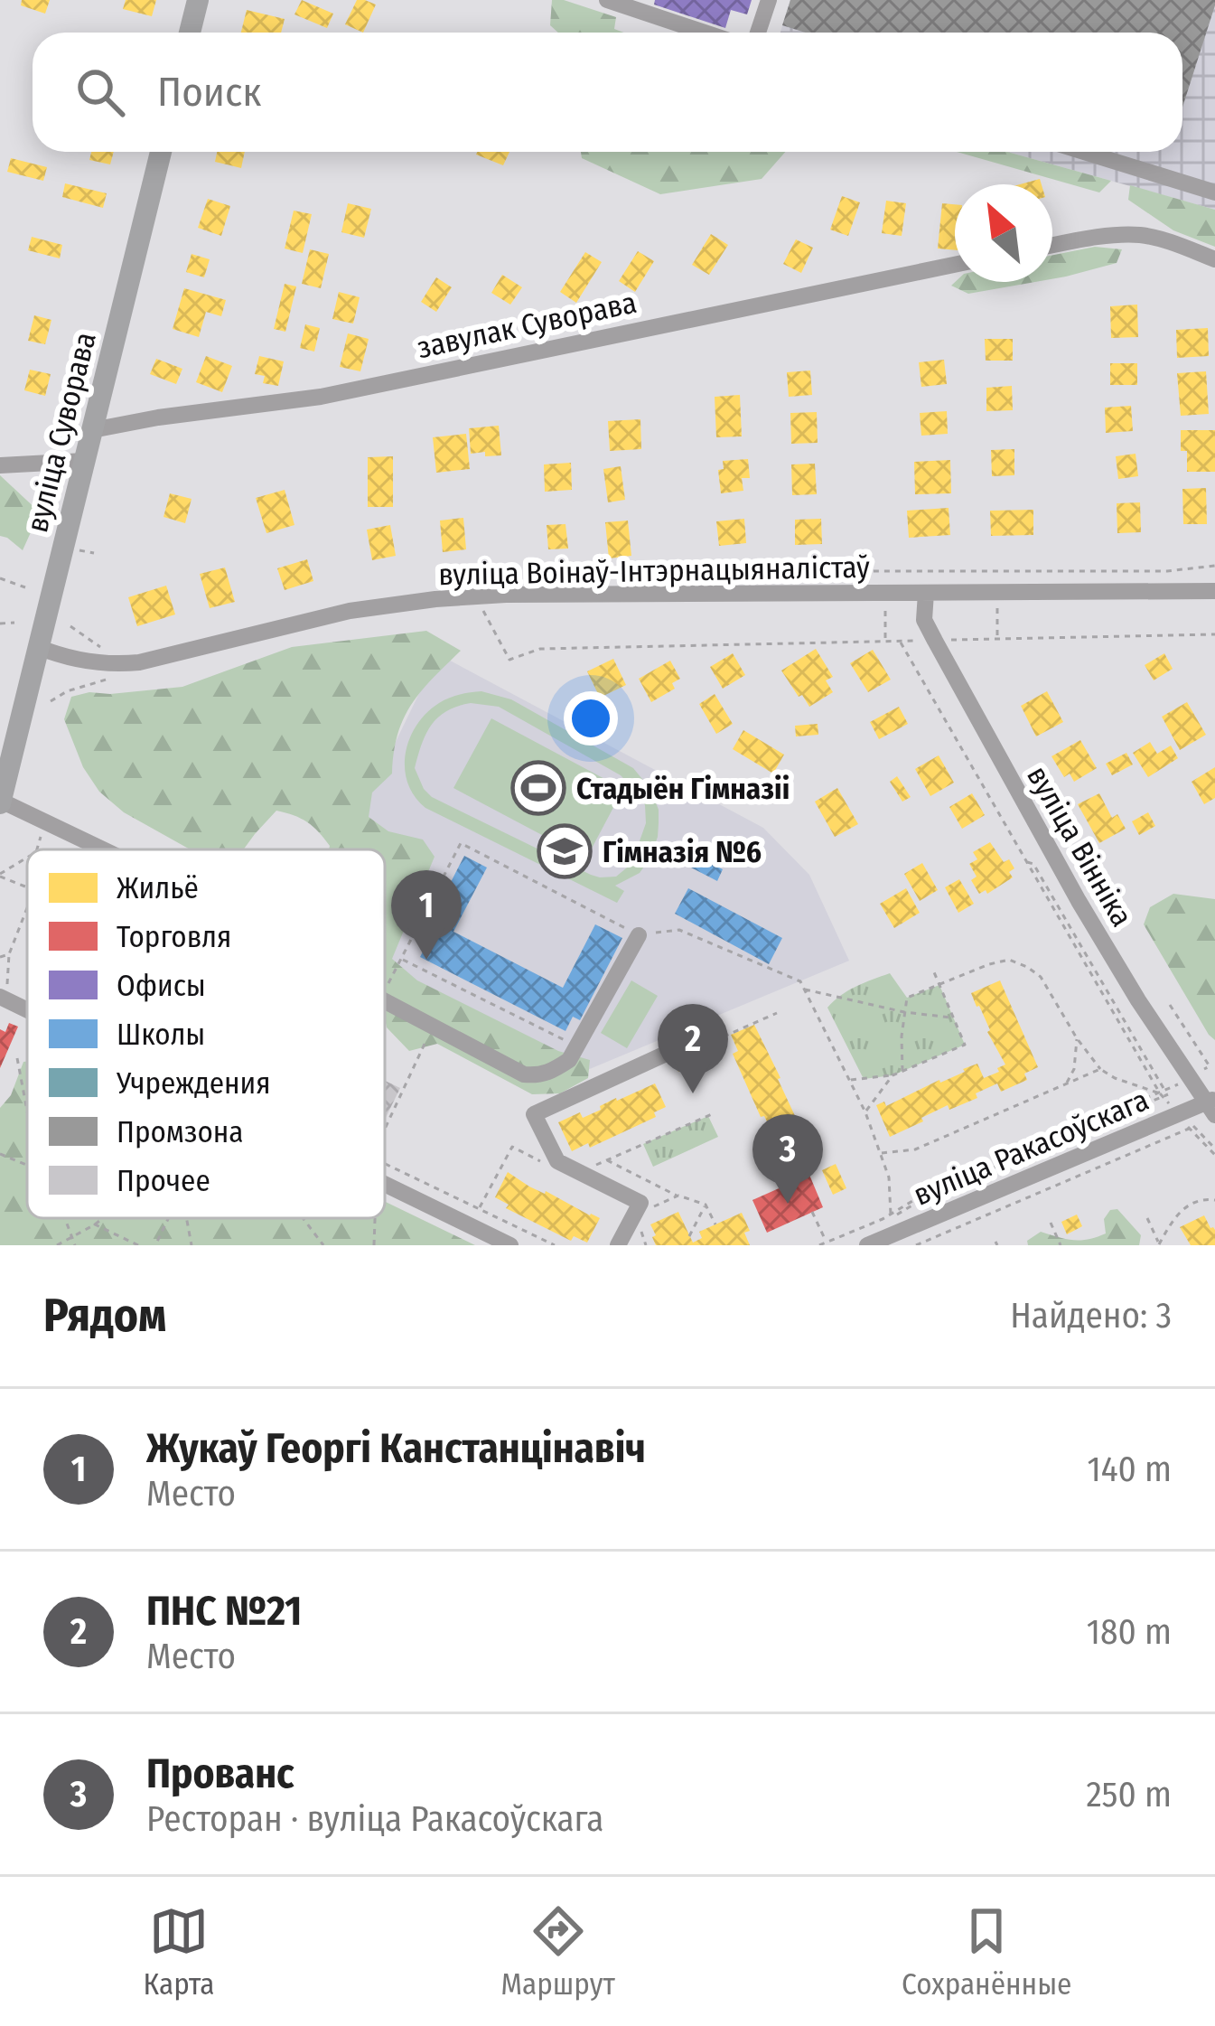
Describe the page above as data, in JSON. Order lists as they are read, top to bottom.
{
  "streets": {
    "main road": ["вуліца Суворава"],
    "street": [
      "завулак Суворава",
      "вуліца Воінаў-Інтэрнацыяналістаў",
      "вуліца Вінніка",
      "вуліца Ракасоўскага"
    ]
  },
  "crossings": [
    ["завулак Суворава", "вуліца Суворава"],
    ["вуліца Суворава", "вуліца Воінаў-Інтэрнацыяналістаў"],
    ["вуліца Воінаў-Інтэрнацыяналістаў", "вуліца Вінніка"],
    ["вуліца Вінніка", "вуліца Ракасоўскага"]
  ],
  "places": {
    "sports": ["Стадыён Гімназіі"],
    "school or university": ["Гімназія №6"]
  },
  "legend": [
    "Жильё",
    "Торговля",
    "Офисы",
    "Школы",
    "Учреждения",
    "Промзона",
    "Прочее"
  ],
  "north": "top left",
  "page": {
    "search": "Поиск",
    "pins": ["1", "2", "3"],
    "heading": ["Рядом", "Найдено: 3"],
    "list": [
      {
        "mark": "1",
        "name": "Жукаў Георгі Канстанцінавіч",
        "note": "Место",
        "value": "140 m"
      },
      {
        "mark": "2",
        "name": "ПНС №21",
        "note": "Место",
        "value": "180 m"
      },
      {
        "mark": "3",
        "name": "Прованс",
        "note": "Ресторан · вуліца Ракасоўскага",
        "value": "250 m"
      }
    ],
    "nav": ["Карта", "Маршрут", "Сохранённые"]
  }
}
